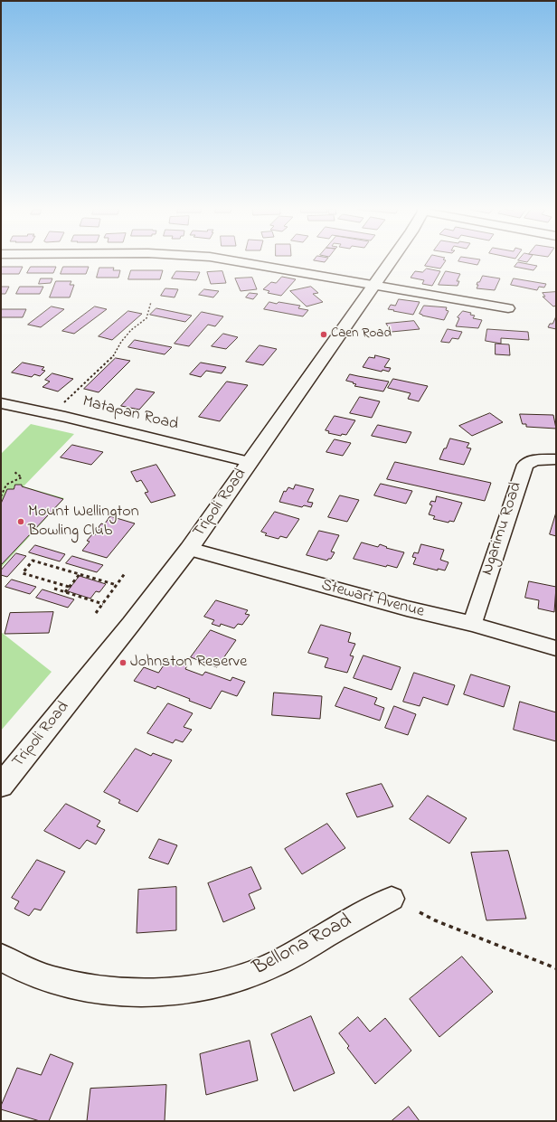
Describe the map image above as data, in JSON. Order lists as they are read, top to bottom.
{
  "streets": {
    "street": [
      "Matapan Road",
      "Tripoli Road",
      "Ngarimu Road",
      "Stewart Avenue",
      "Bellona Road"
    ]
  },
  "crossings": [
    ["Matapan Road", "Tripoli Road"],
    ["Tripoli Road", "Stewart Avenue"],
    ["Ngarimu Road", "Stewart Avenue"]
  ],
  "places": ["Caen Road", "Mount Wellington Bowling Club", "Johnston Reserve"]
}
